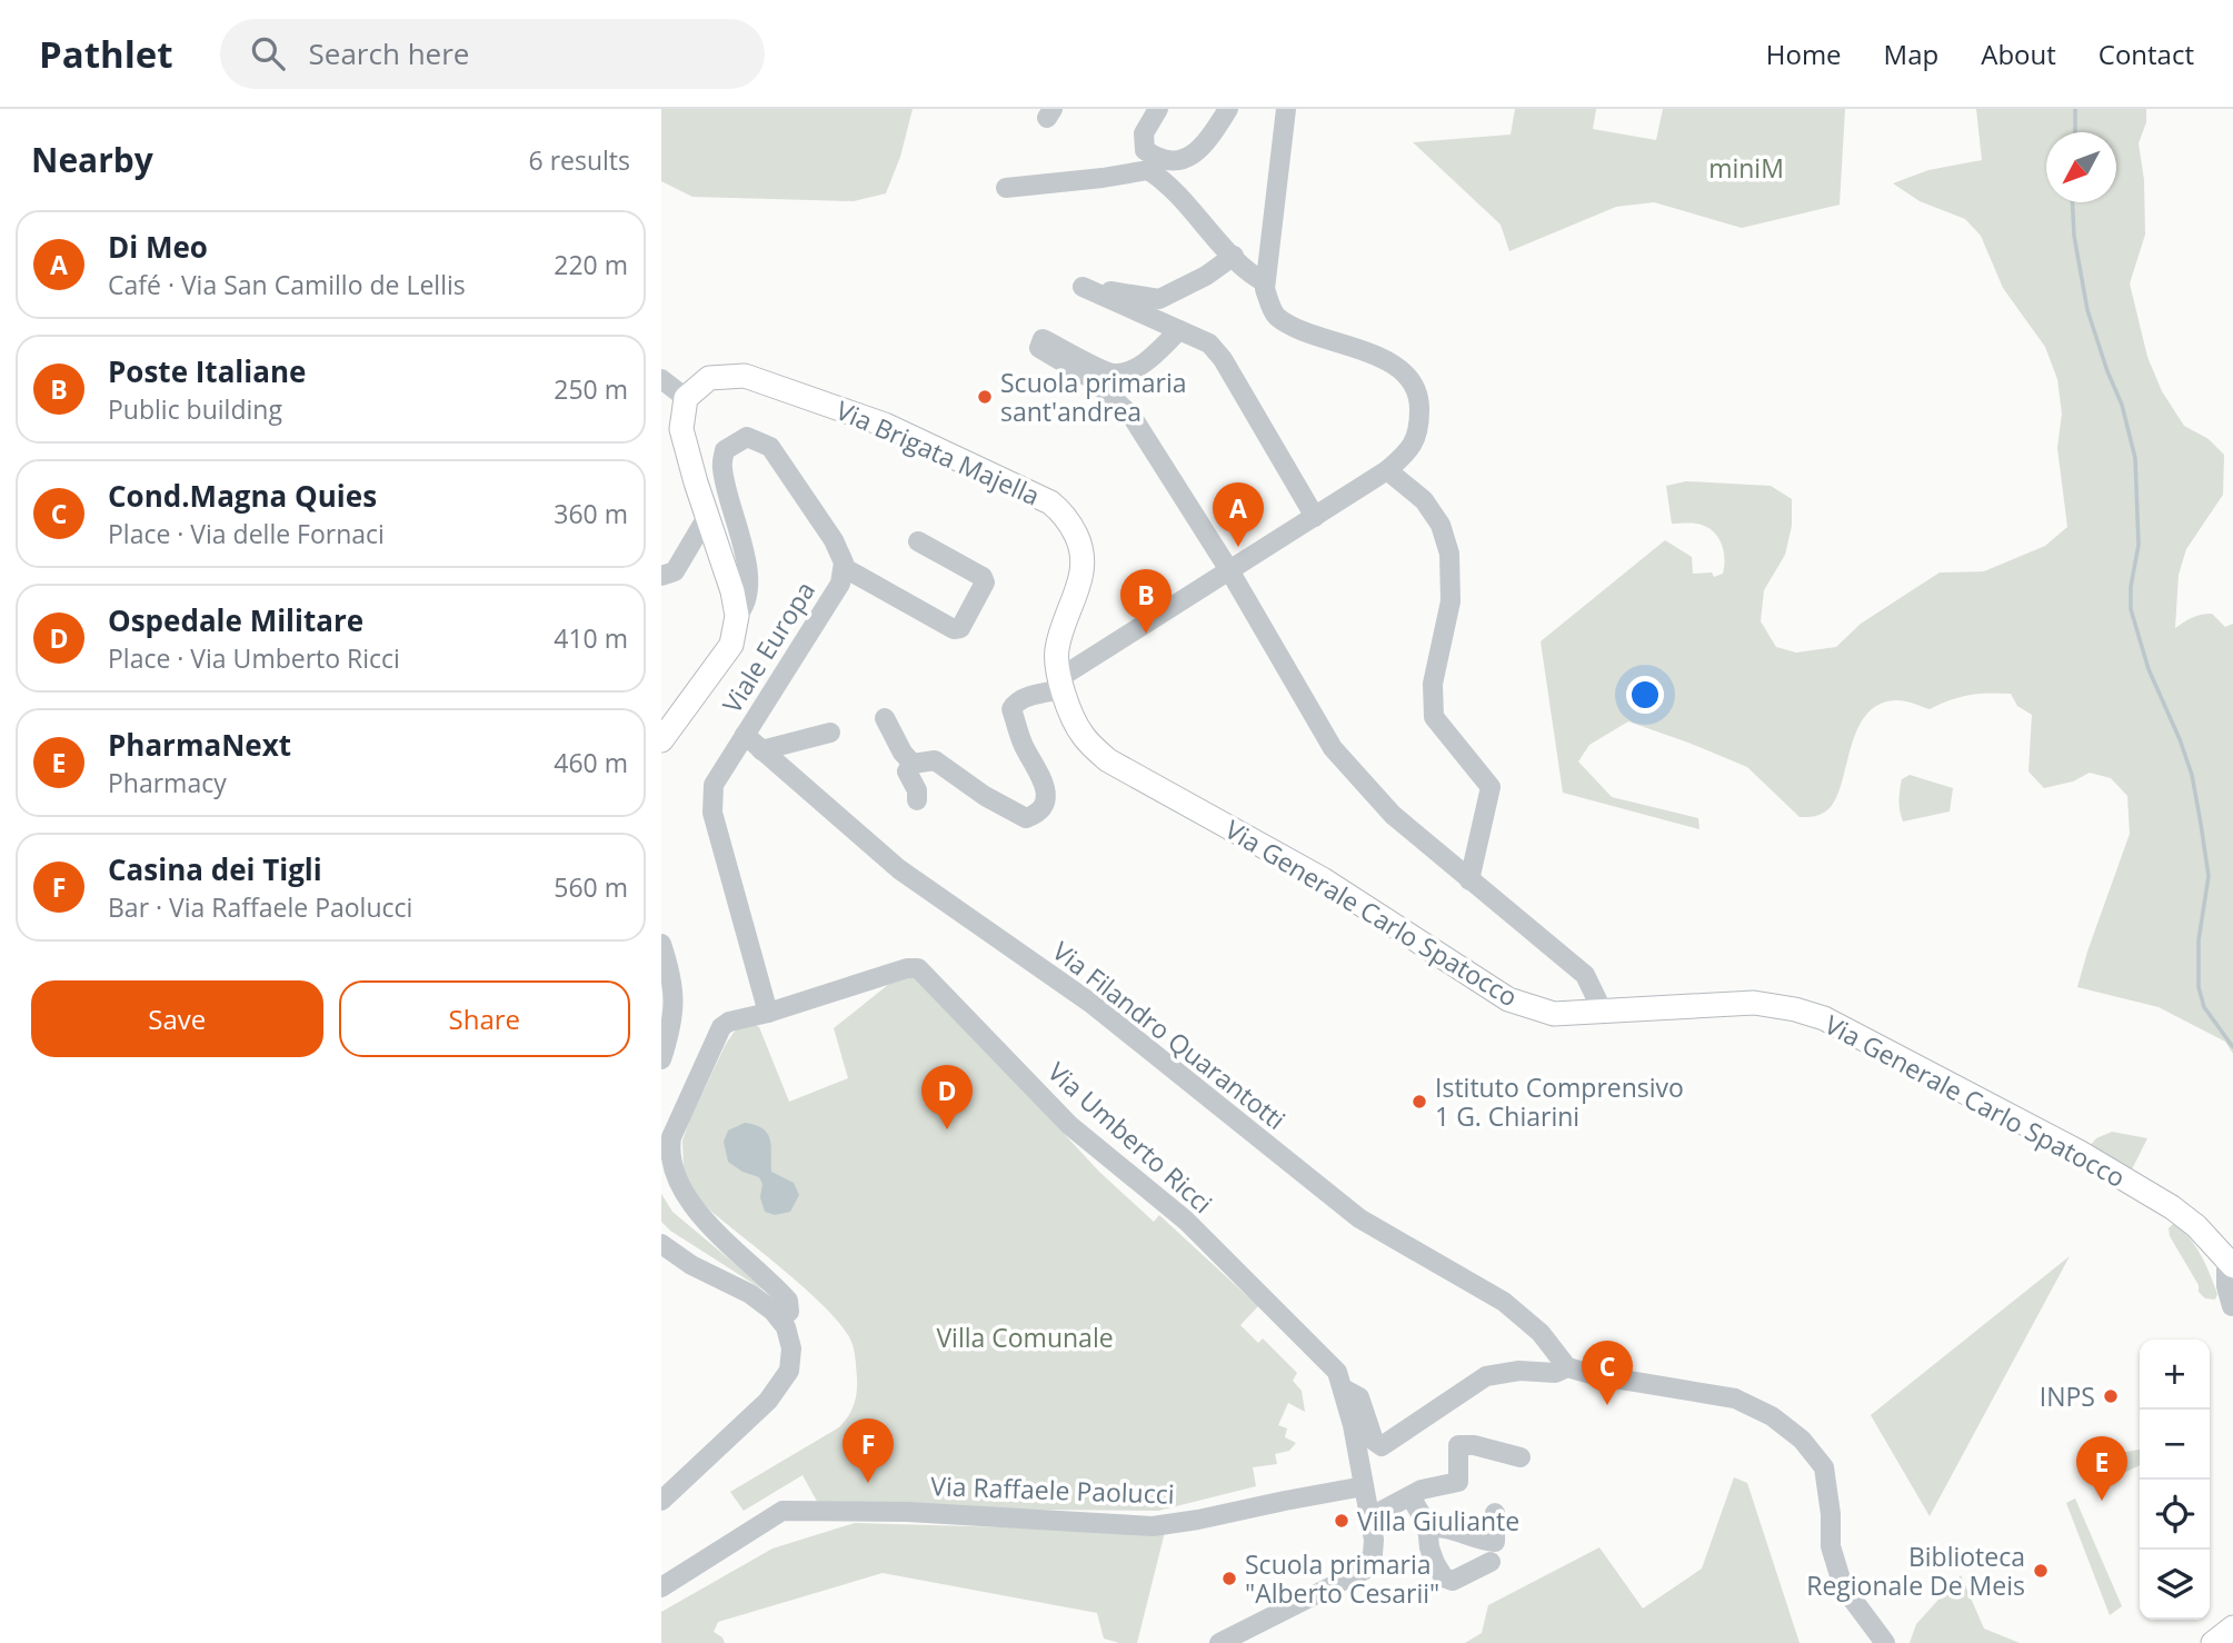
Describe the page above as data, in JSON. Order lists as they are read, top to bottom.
{
  "streets": {
    "main road": ["Via Brigata Majella", "Via Generale Carlo Spatocco"],
    "street": [
      "Viale Europa",
      "Via Filandro Quarantotti",
      "Via Umberto Ricci",
      "Via Raffaele Paolucci"
    ]
  },
  "crossings": [
    ["Via Brigata Majella", "Via Generale Carlo Spatocco"],
    ["Viale Europa", "Via Filandro Quarantotti"],
    ["Viale Europa", "Via Umberto Ricci"],
    ["Via Umberto Ricci", "Via Raffaele Paolucci"]
  ],
  "parks": ["miniM", "Villa Comunale"],
  "places": [
    "Scuola primaria sant'andrea",
    "Istituto Comprensivo 1 G. Chiarini",
    "INPS",
    "Villa Giuliante",
    "Biblioteca Regionale De Meis",
    "Scuola primaria \"Alberto Cesarii\""
  ],
  "north": "bottom left",
  "page": {
    "header": "Pathlet",
    "search": "Search here",
    "nav": [
      "Home",
      "Map",
      "About",
      "Contact"
    ],
    "heading": ["Nearby", "6 results"],
    "list": [
      {
        "mark": "A",
        "name": "Di Meo",
        "note": "Café · Via San Camillo de Lellis",
        "value": "220 m"
      },
      {
        "mark": "B",
        "name": "Poste Italiane",
        "note": "Public building",
        "value": "250 m"
      },
      {
        "mark": "C",
        "name": "Cond.Magna Quies",
        "note": "Place · Via delle Fornaci",
        "value": "360 m"
      },
      {
        "mark": "D",
        "name": "Ospedale Militare",
        "note": "Place · Via Umberto Ricci",
        "value": "410 m"
      },
      {
        "mark": "E",
        "name": "PharmaNext",
        "note": "Pharmacy",
        "value": "460 m"
      },
      {
        "mark": "F",
        "name": "Casina dei Tigli",
        "note": "Bar · Via Raffaele Paolucci",
        "value": "560 m"
      }
    ],
    "pins": [
      "A",
      "B",
      "D",
      "C",
      "F",
      "E"
    ],
    "buttons": ["Save", "Share"],
    "map_buttons": ["+", "−"]
  }
}
